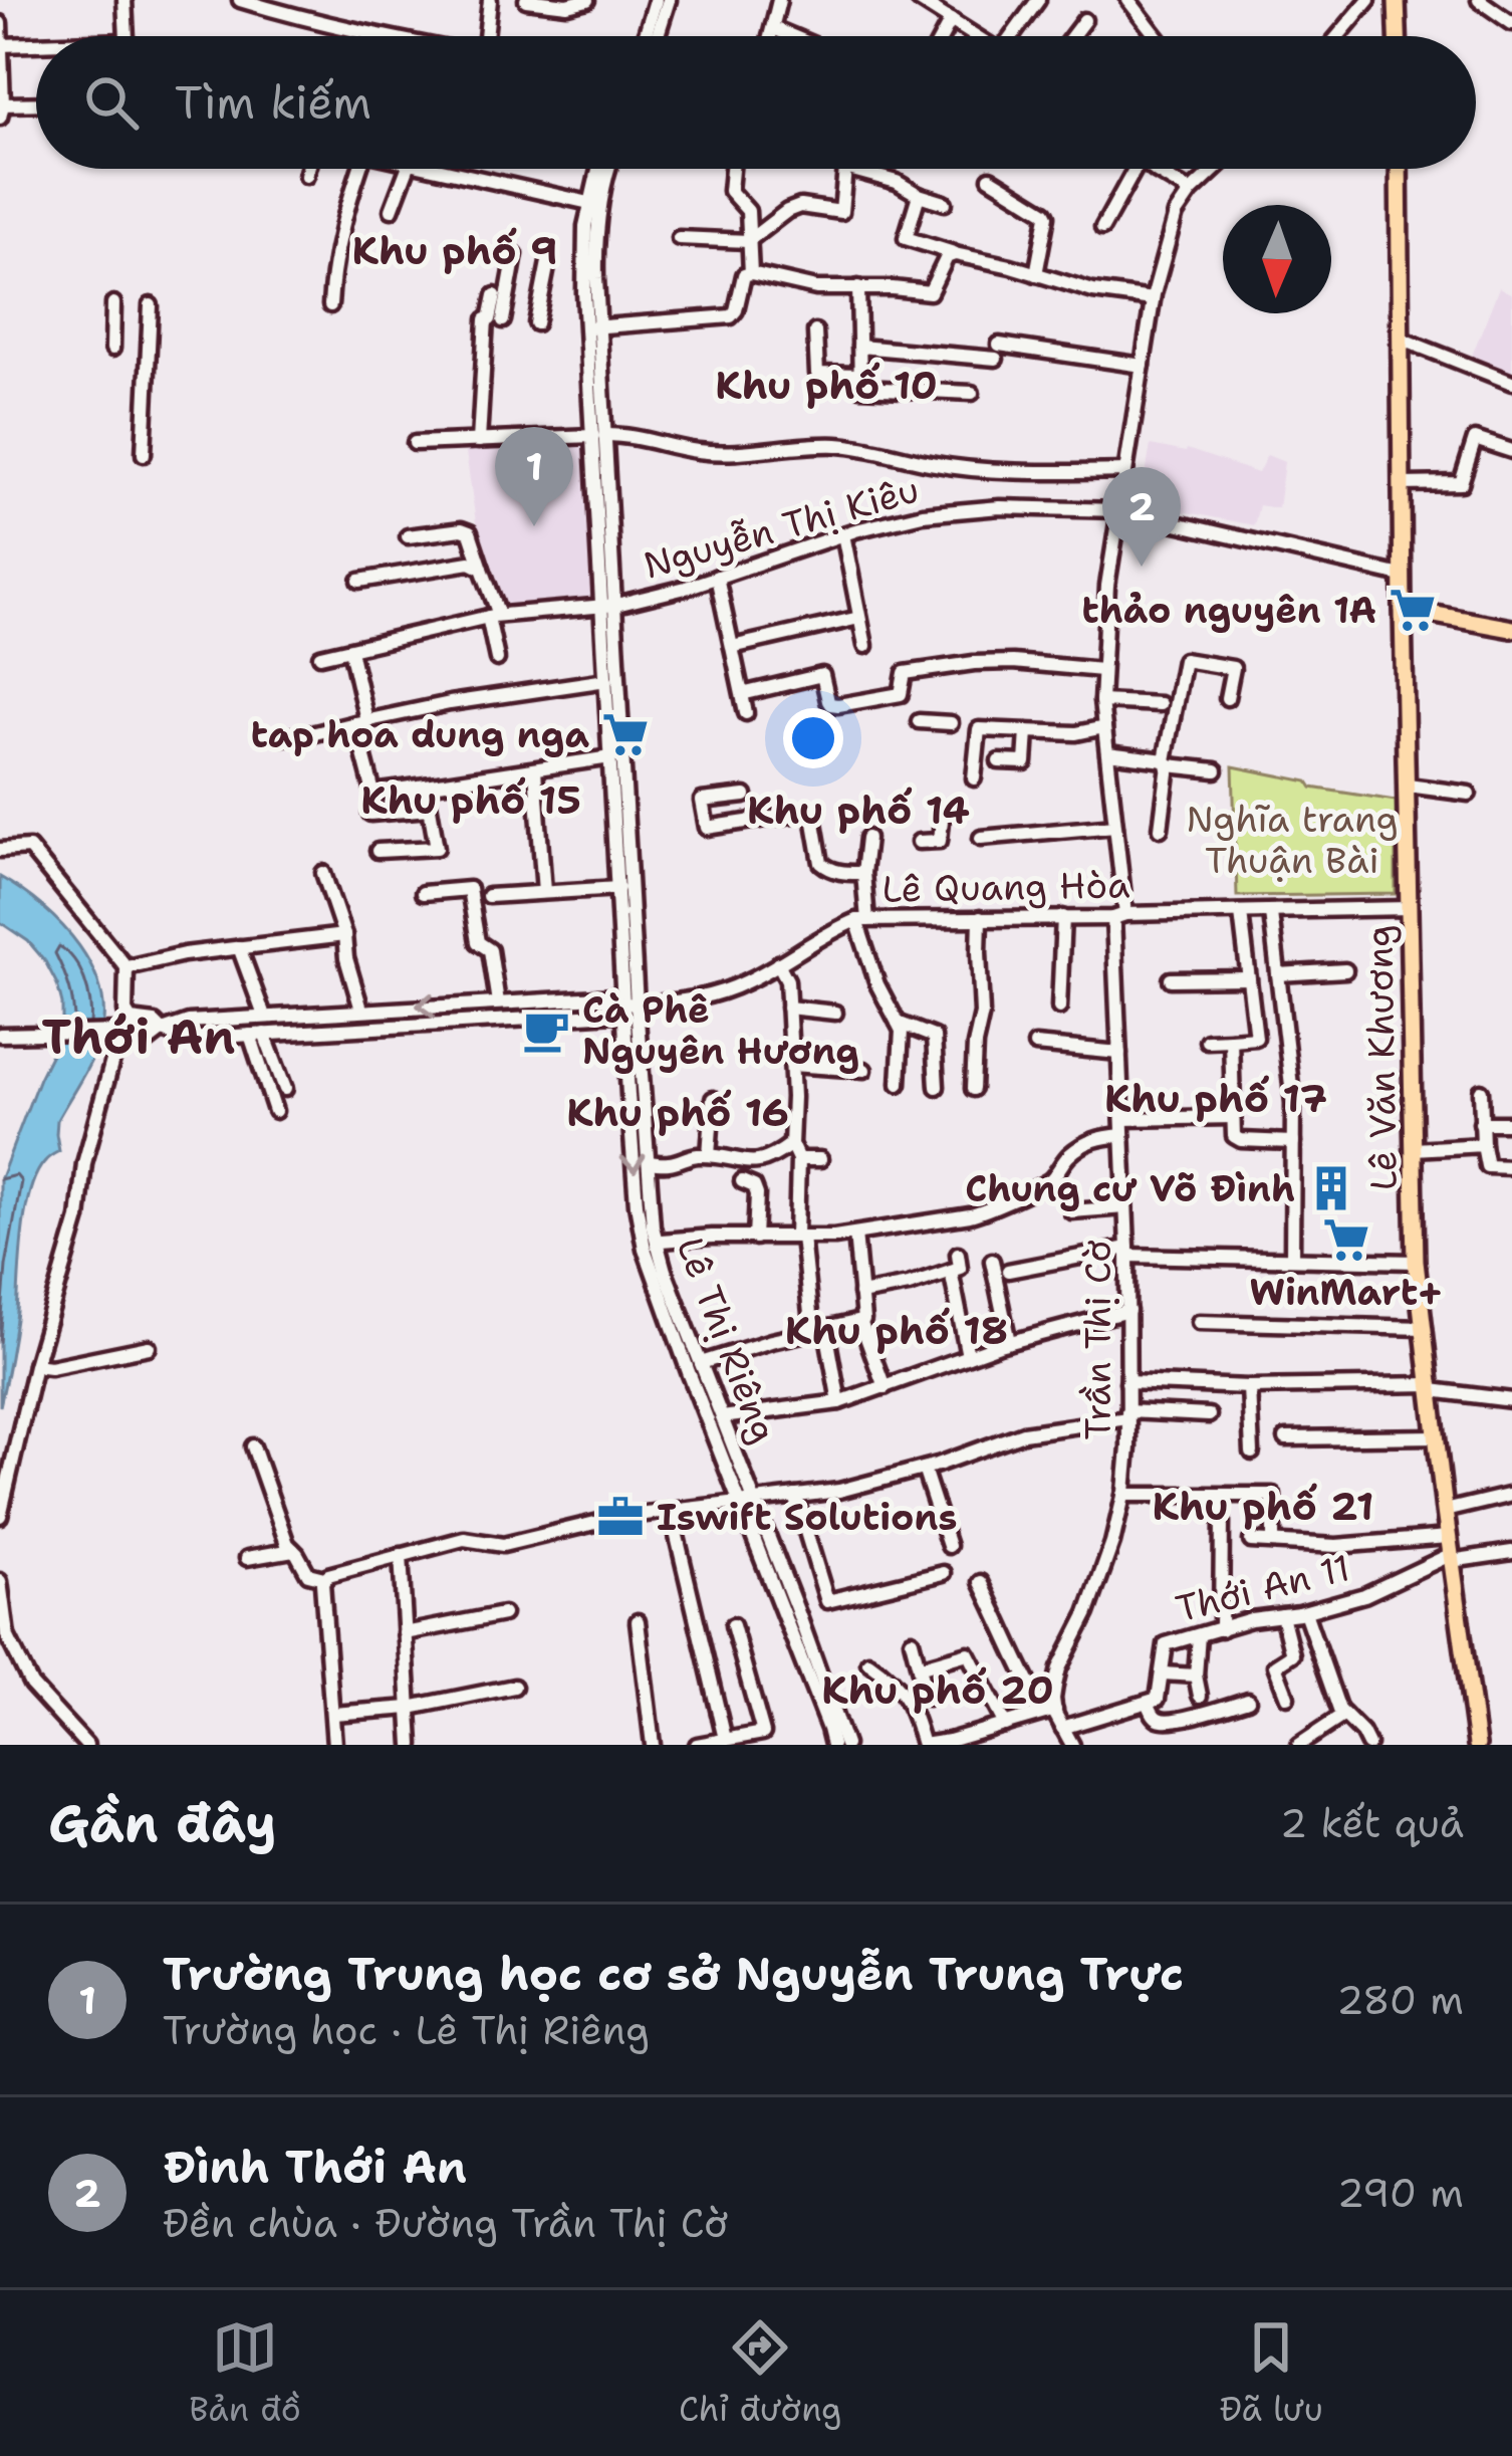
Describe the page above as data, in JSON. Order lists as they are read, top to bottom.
{
  "streets": {
    "main road": ["Lê Văn Khương"],
    "street": [
      "Nguyễn Thị Kiêu",
      "Lê Quang Hòa",
      "Lê Thị Riêng",
      "Trần Thị Cờ",
      "Thới An 11"
    ]
  },
  "crossings": [
    ["Nguyễn Thị Kiêu", "Lê Văn Khương"],
    ["Nguyễn Thị Kiêu", "Lê Thị Riêng"],
    ["Nguyễn Thị Kiêu", "Trần Thị Cờ"],
    ["Lê Quang Hòa", "Lê Văn Khương"],
    ["Lê Quang Hòa", "Lê Thị Riêng"],
    ["Lê Quang Hòa", "Trần Thị Cờ"],
    ["Lê Văn Khương", "Thới An 11"]
  ],
  "districts": [
    "Khu phố 9",
    "Khu phố 10",
    "Khu phố 15",
    "Khu phố 14",
    "Thới An",
    "Khu phố 17",
    "Khu phố 16",
    "Khu phố 18",
    "Khu phố 21",
    "Khu phố 20"
  ],
  "parks": ["Nghĩa trang Thuận Bài"],
  "places": {
    "supermarket": ["thảo nguyên 1A", "tap hoa dung nga", "WinMart+"],
    "cafe": ["Cà Phê Nguyên Hương"],
    "building": ["Chung cư Võ Đình"],
    "office": ["Iswift Solutions"]
  },
  "north": "bottom",
  "page": {
    "search": "Tìm kiếm",
    "pins": ["1", "2"],
    "heading": ["Gần đây", "2 kết quả"],
    "list": [
      {
        "mark": "1",
        "name": "Trường Trung học cơ sở Nguyễn Trung Trực",
        "note": "Trường học · Lê Thị Riêng",
        "value": "280 m"
      },
      {
        "mark": "2",
        "name": "Đình Thới An",
        "note": "Đền chùa · Đường Trần Thị Cờ",
        "value": "290 m"
      }
    ],
    "nav": ["Bản đồ", "Chỉ đường", "Đã lưu"]
  }
}
